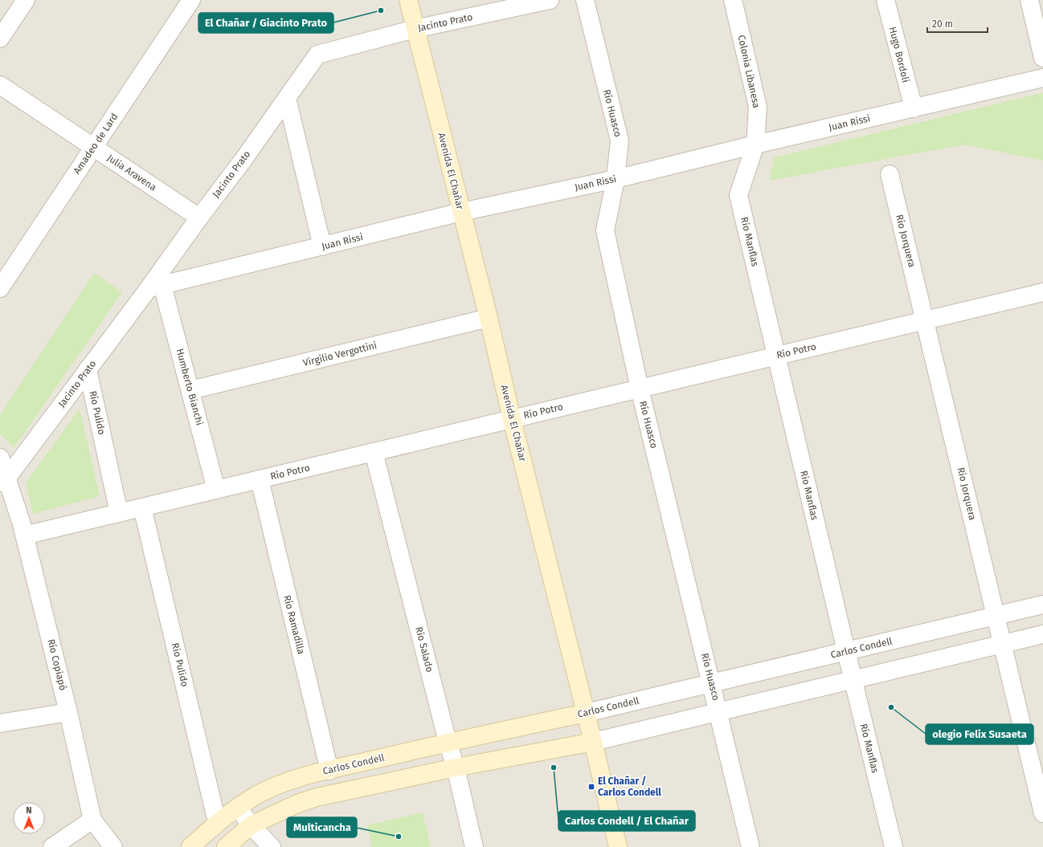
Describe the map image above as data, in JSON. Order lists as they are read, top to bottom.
{
  "streets": {
    "street": [
      "Jacinto Prato",
      "Hugo Bordoli",
      "Colonia Libanesa",
      "Río Huasco",
      "Juan Rissi",
      "Amadeo de Lard",
      "Avenida El Chañar",
      "Julia Aravena",
      "Río Jorquera",
      "Río Manflas",
      "Río Potro",
      "Virgilio Vergottini",
      "Humberto Bianchi",
      "Río Pulido",
      "Río Ramadilla",
      "Carlos Condell",
      "Río Salado",
      "Río Copiapó"
    ]
  },
  "crossings": [
    ["Jacinto Prato", "Juan Rissi"],
    ["Jacinto Prato", "Avenida El Chañar"],
    ["Jacinto Prato", "Julia Aravena"],
    ["Jacinto Prato", "Humberto Bianchi"],
    ["Jacinto Prato", "Río Pulido"],
    ["Jacinto Prato", "Río Copiapó"],
    ["Hugo Bordoli", "Juan Rissi"],
    ["Colonia Libanesa", "Juan Rissi"],
    ["Colonia Libanesa", "Río Manflas"],
    ["Río Huasco", "Juan Rissi"],
    ["Río Huasco", "Río Potro"],
    ["Río Huasco", "Carlos Condell"],
    ["Juan Rissi", "Avenida El Chañar"],
    ["Juan Rissi", "Río Manflas"],
    ["Juan Rissi", "Humberto Bianchi"],
    ["Amadeo de Lard", "Julia Aravena"],
    ["Avenida El Chañar", "Río Potro"],
    ["Avenida El Chañar", "Virgilio Vergottini"],
    ["Avenida El Chañar", "Carlos Condell"],
    ["Río Jorquera", "Río Potro"],
    ["Río Jorquera", "Carlos Condell"],
    ["Río Manflas", "Río Potro"],
    ["Río Manflas", "Carlos Condell"],
    ["Río Potro", "Humberto Bianchi"],
    ["Río Potro", "Río Pulido"],
    ["Río Potro", "Río Ramadilla"],
    ["Río Potro", "Río Salado"],
    ["Río Potro", "Río Copiapó"],
    ["Virgilio Vergottini", "Humberto Bianchi"],
    ["Río Pulido", "Carlos Condell"],
    ["Río Ramadilla", "Carlos Condell"],
    ["Carlos Condell", "Río Salado"]
  ],
  "places": {
    "other": [
      "El Chañar / Giacinto Prato",
      "olegio Felix Susaeta",
      "Carlos Condell / El Chañar",
      "Multicancha"
    ],
    "transit": ["El Chañar / Carlos Condell"]
  },
  "scale_bar": "20 m",
  "north": "top"
}
